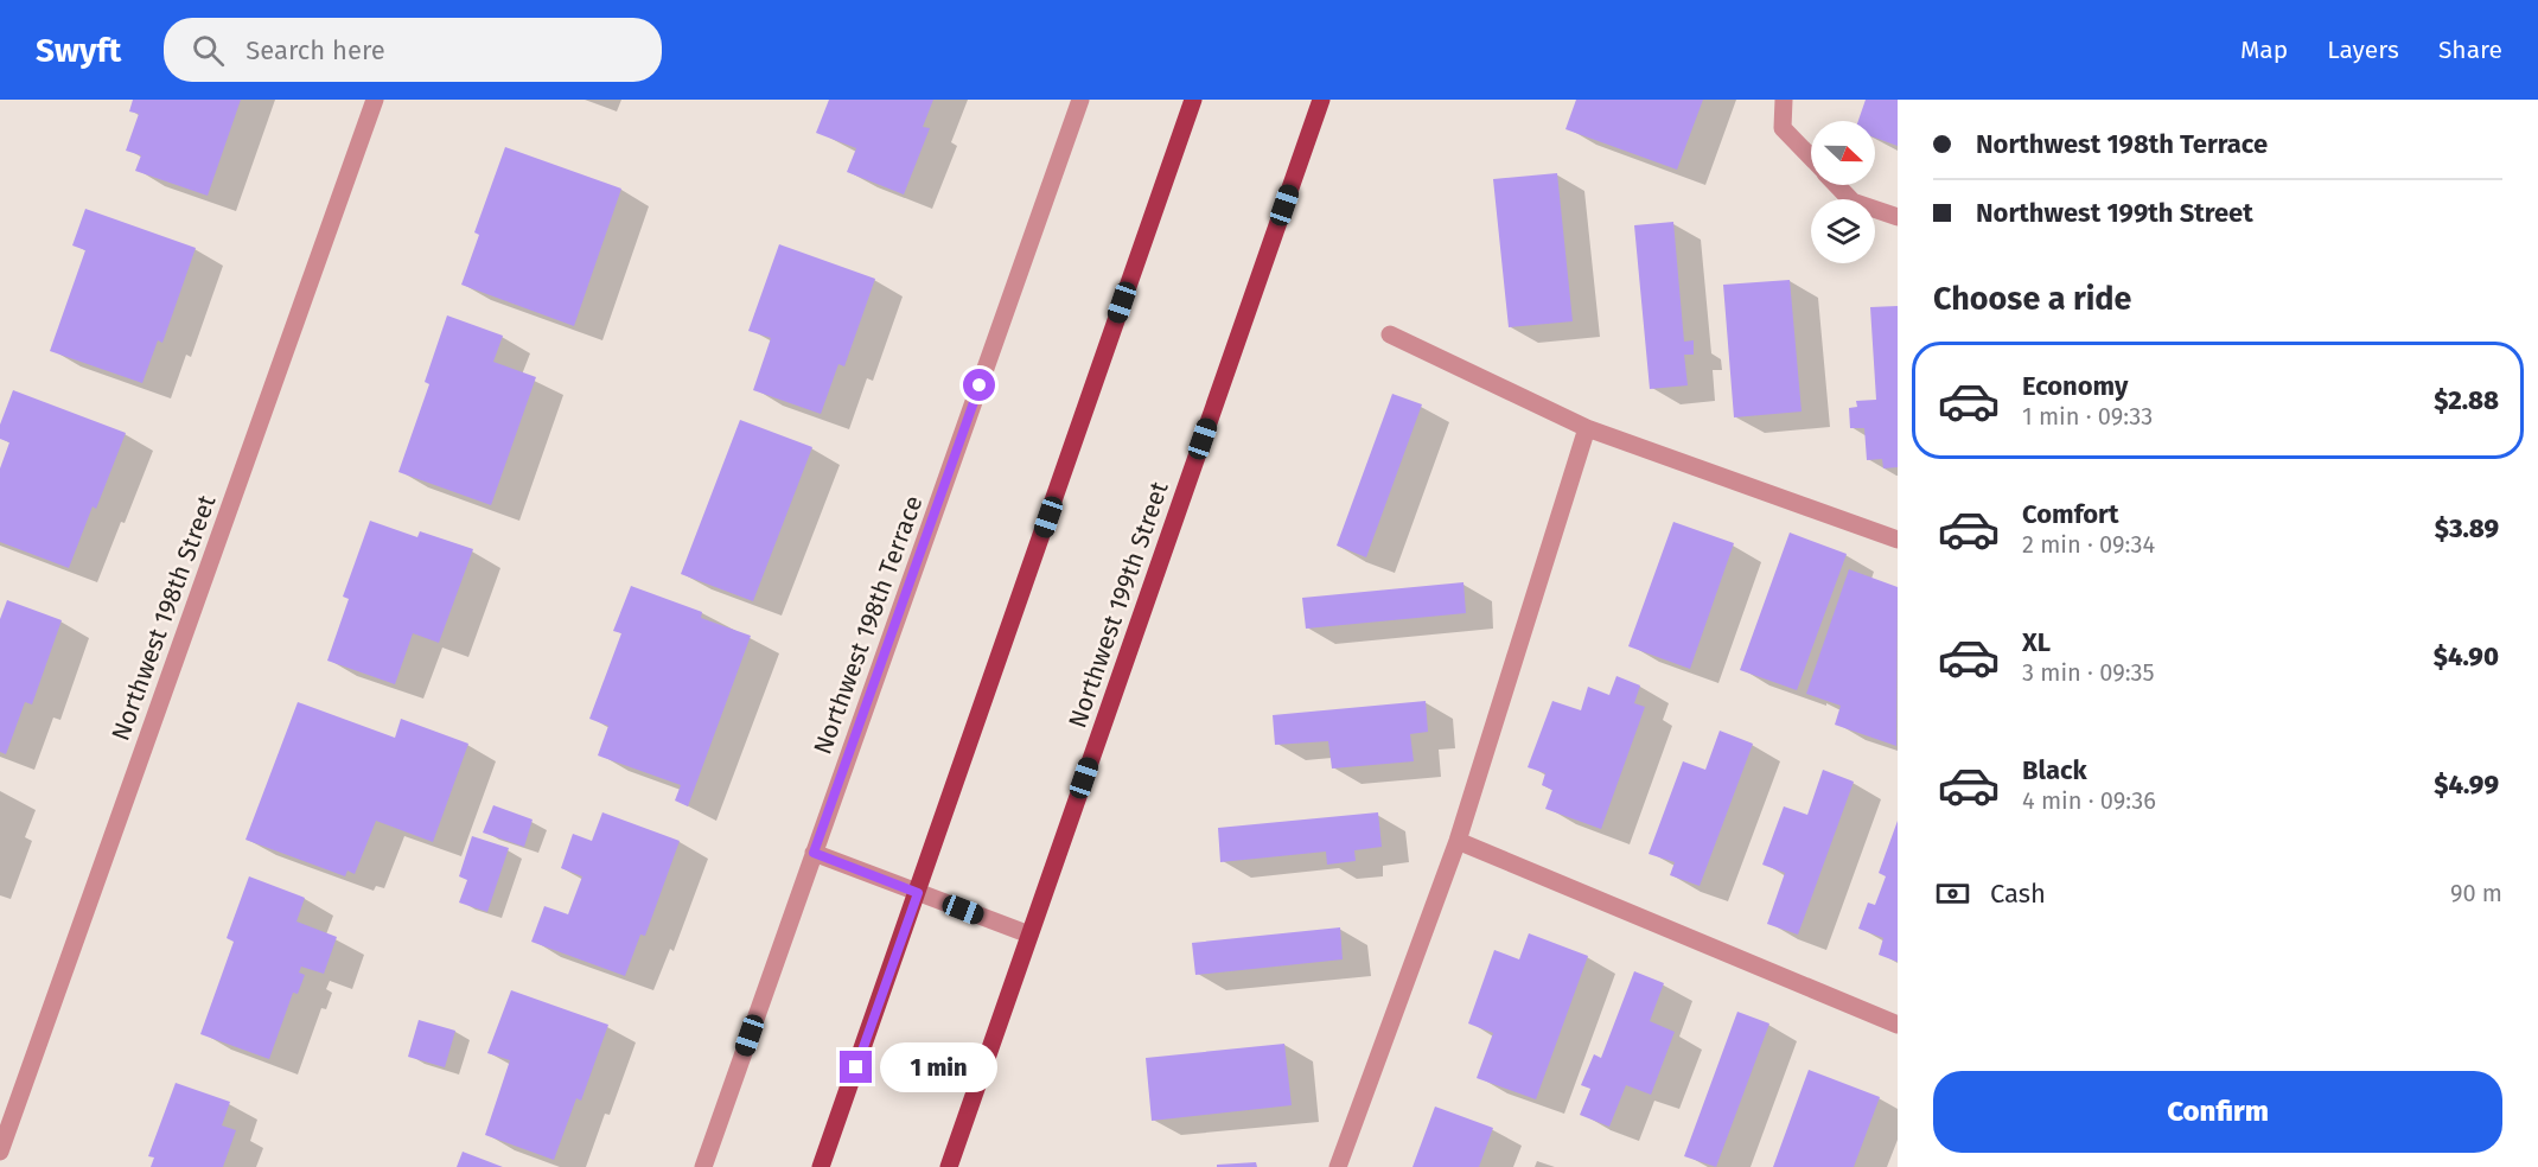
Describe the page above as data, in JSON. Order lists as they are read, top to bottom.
{
  "streets": {
    "main road": ["Northwest 199th Street"],
    "street": ["Northwest 198th Street", "Northwest 198th Terrace"]
  },
  "north": "right",
  "page": {
    "header": "Swyft",
    "search": "Search here",
    "nav": ["Map", "Layers", "Share"],
    "banner": ["Northwest 198th Terrace", "Northwest 199th Street"],
    "heading": "Choose a ride",
    "list": [
      {
        "name": "Economy",
        "note": "1 min · 09:33",
        "value": "$2.88"
      },
      {
        "name": "Comfort",
        "note": "2 min · 09:34",
        "value": "$3.89"
      },
      {
        "name": "XL",
        "note": "3 min · 09:35",
        "value": "$4.90"
      },
      {
        "name": "Black",
        "note": "4 min · 09:36",
        "value": "$4.99"
      }
    ],
    "pay": ["Cash", "90 m"],
    "bubble": "1 min",
    "buttons": "Confirm"
  }
}
